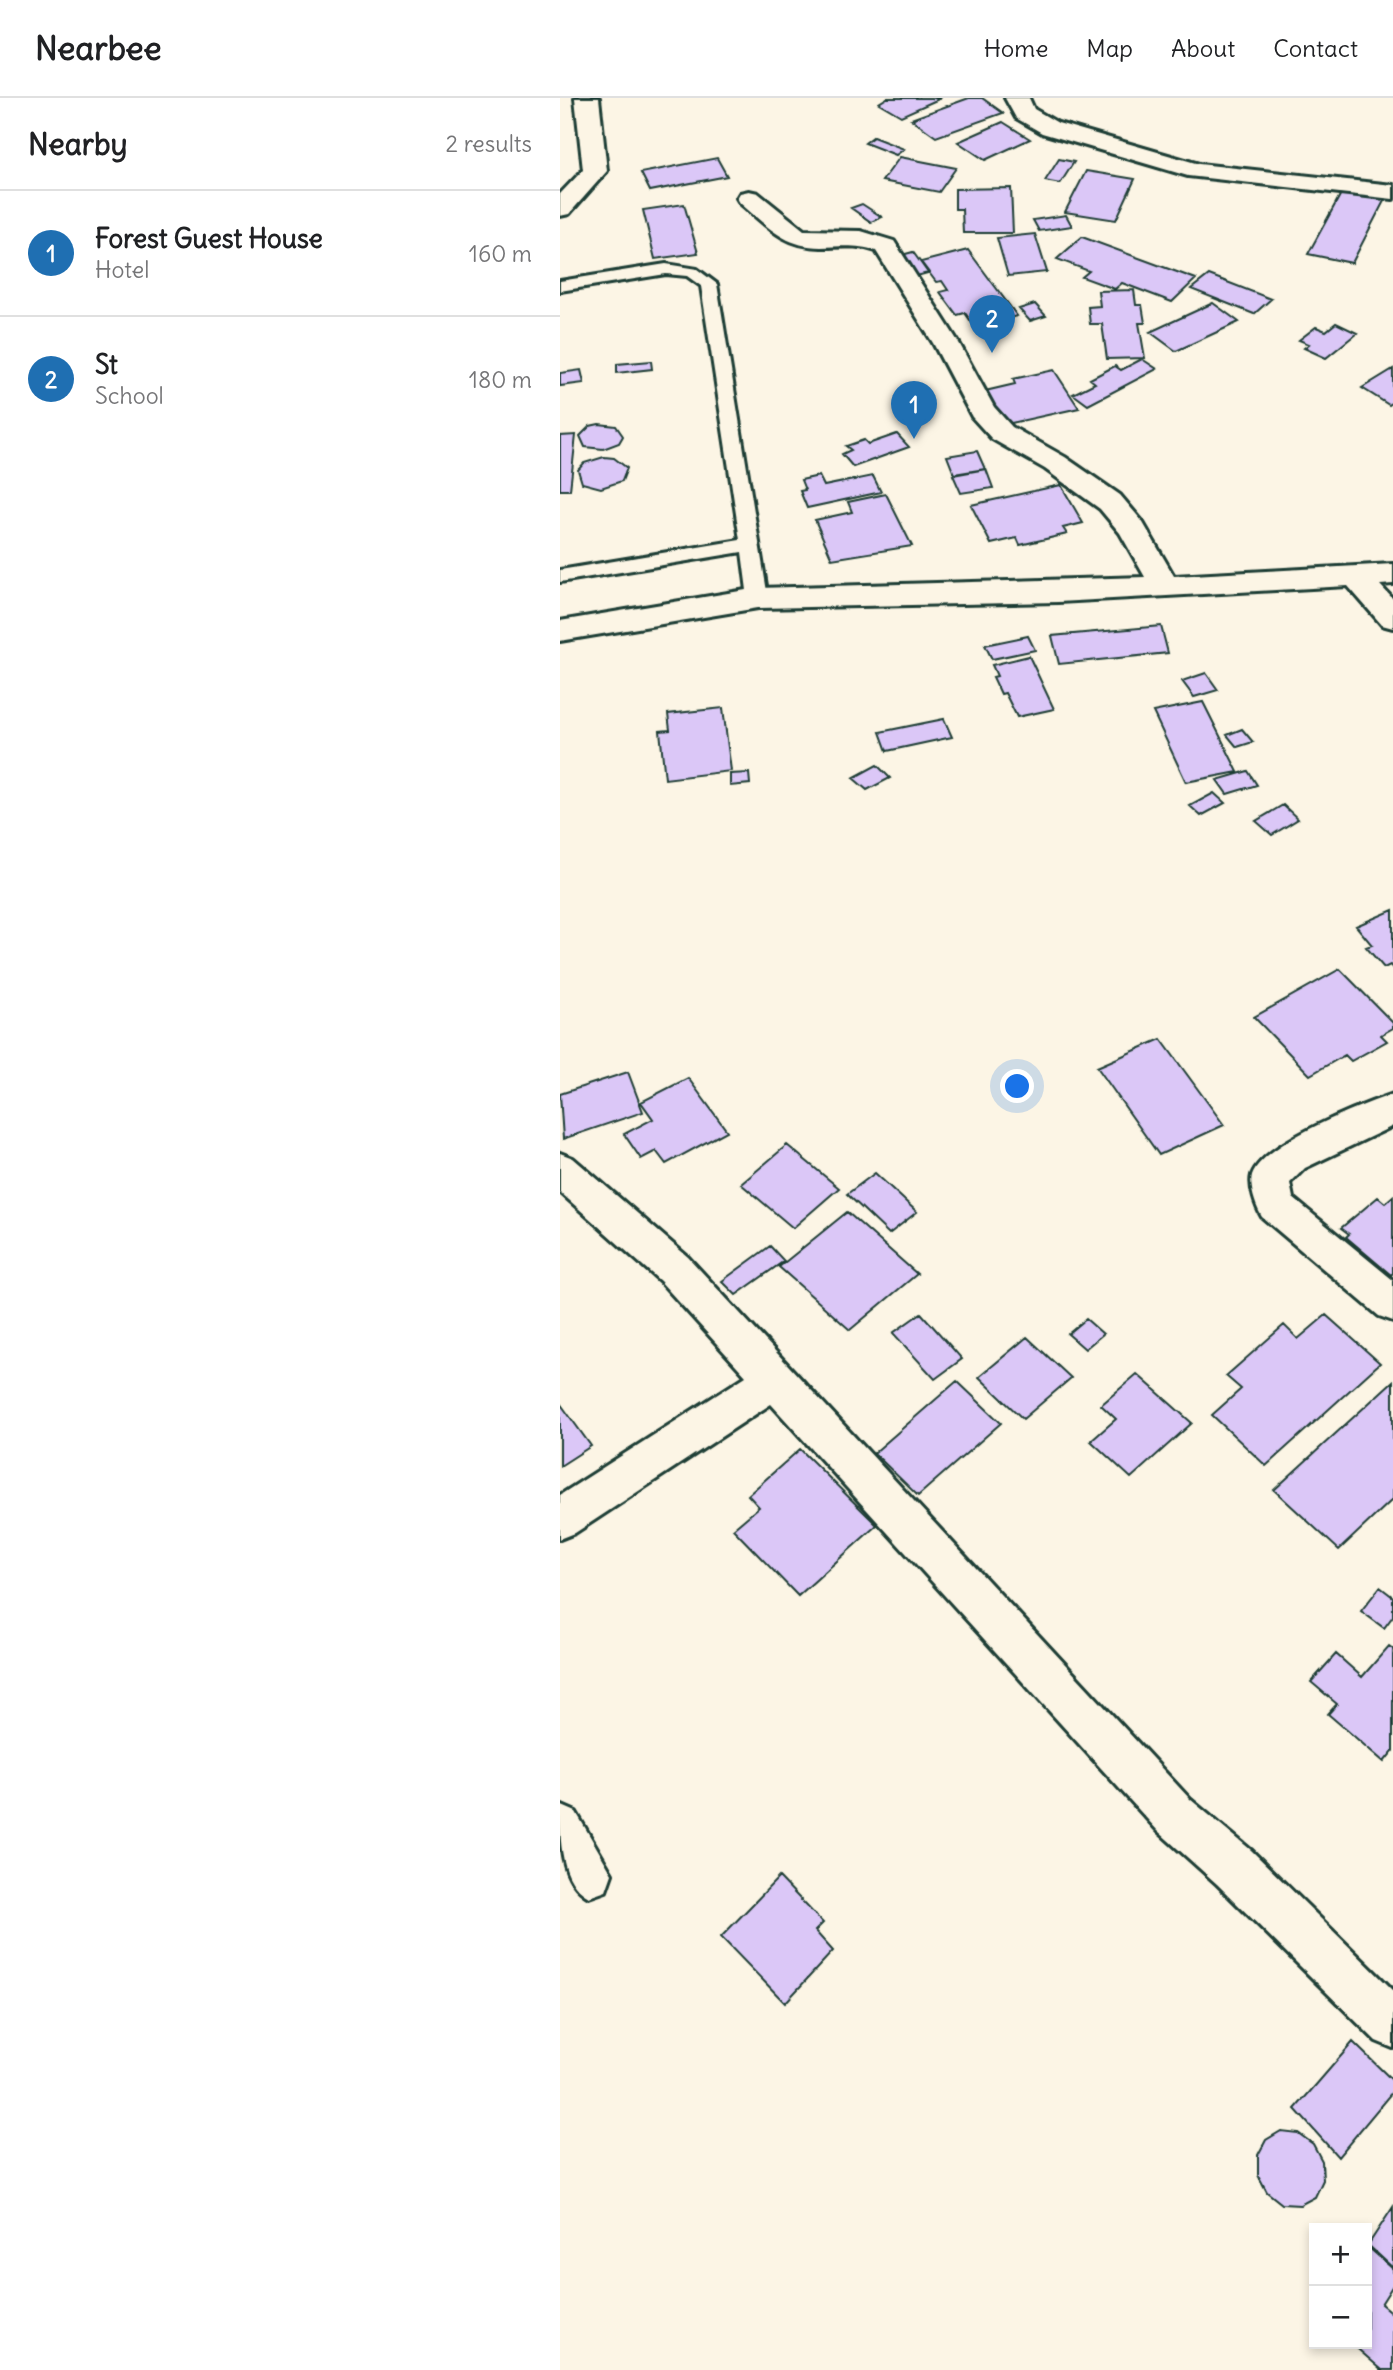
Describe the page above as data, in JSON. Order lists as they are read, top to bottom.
{
  "page": {
    "header": "Nearbee",
    "nav": [
      "Home",
      "Map",
      "About",
      "Contact"
    ],
    "heading": ["Nearby", "2 results"],
    "list": [
      {
        "mark": "1",
        "name": "Forest Guest House",
        "note": "Hotel",
        "value": "160 m"
      },
      {
        "mark": "2",
        "name": "St",
        "note": "School",
        "value": "180 m"
      }
    ],
    "pins": ["2", "1"],
    "map_buttons": ["+", "−"]
  }
}
